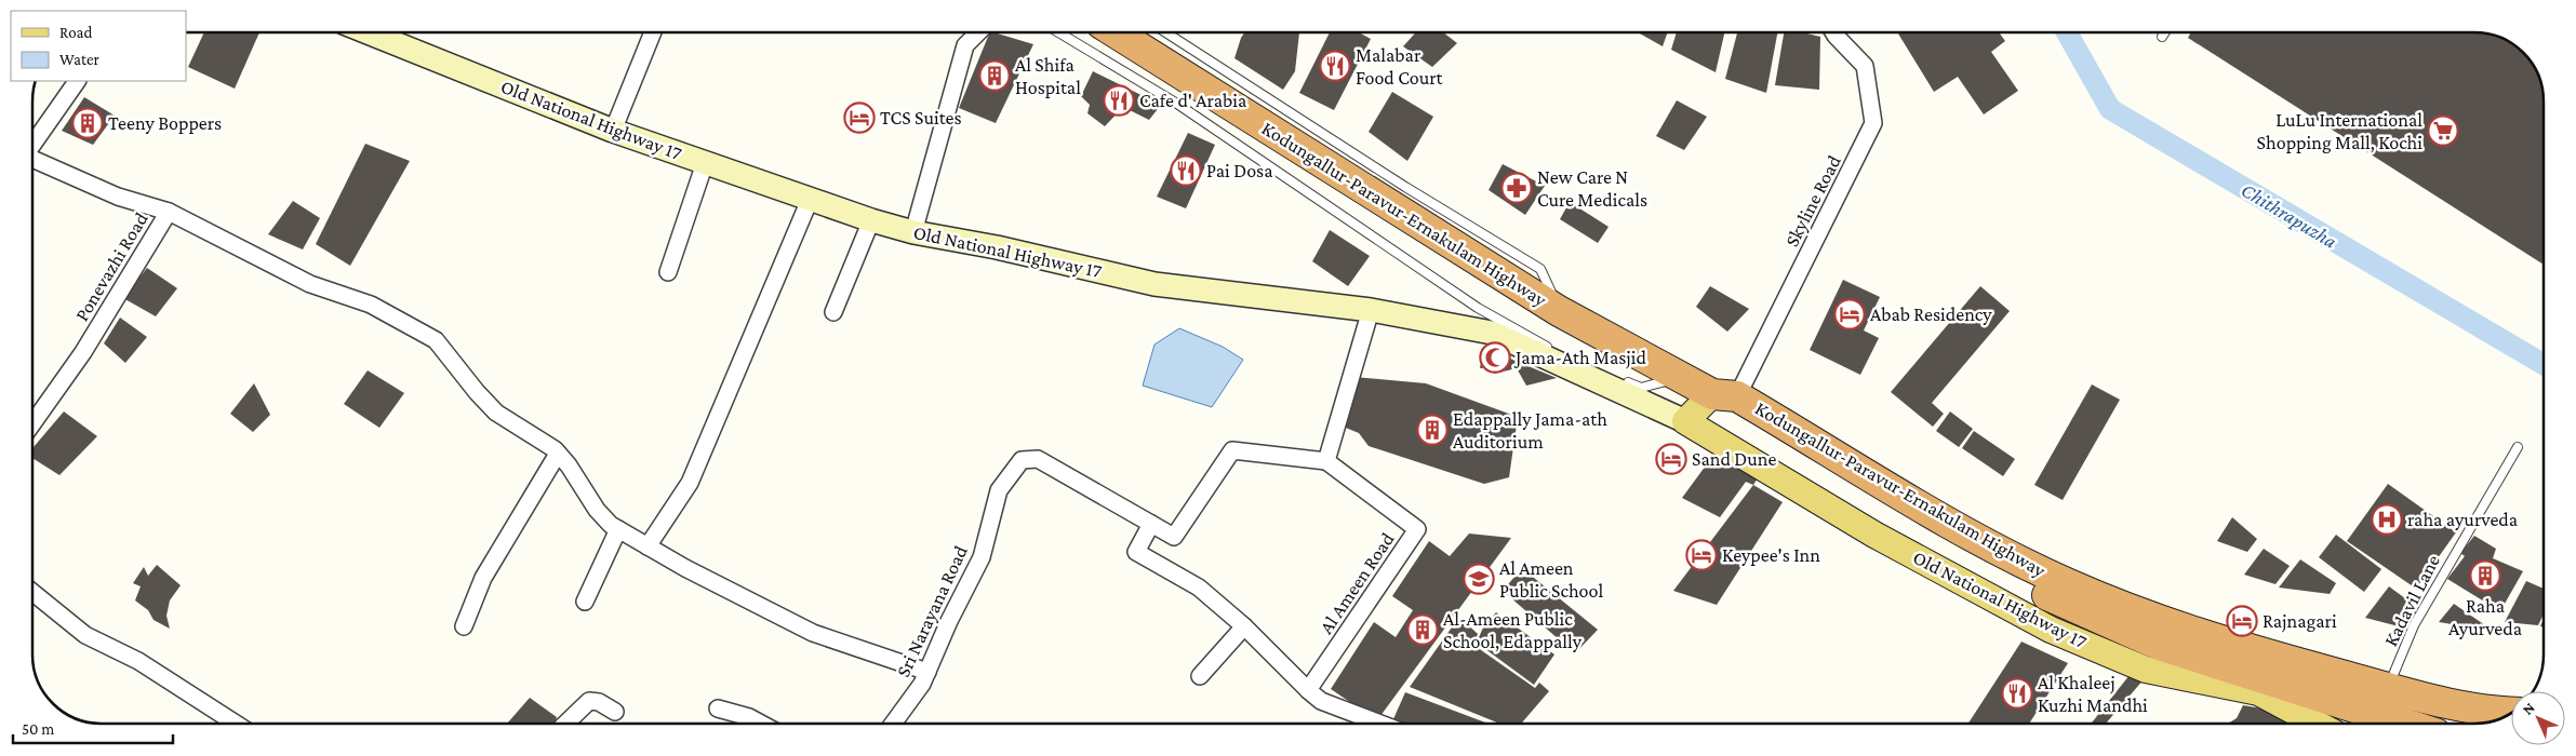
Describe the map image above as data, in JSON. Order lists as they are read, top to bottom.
{
  "streets": {
    "highway": ["Kodungallur-Paravur-Ernakulam Highway"],
    "main road": ["Old National Highway 17"],
    "street": [
      "Skyline Road",
      "Ponevazhi Road",
      "Al Ameen Road",
      "Sri Narayana Road"
    ],
    "lane": ["Kadavil Lane"]
  },
  "crossings": [
    ["Old National Highway 17", "Kodungallur-Paravur-Ernakulam Highway"],
    ["Skyline Road", "Kodungallur-Paravur-Ernakulam Highway"],
    ["Kodungallur-Paravur-Ernakulam Highway", "Kadavil Lane"],
    ["Al Ameen Road", "Sri Narayana Road"]
  ],
  "water": ["Chithrapuzha"],
  "places": {
    "restaurant": [
      "Malabar Food Court",
      "Cafe d' Arabia",
      "Pai Dosa",
      "Al Khaleej Kuzhi Mandhi"
    ],
    "building": [
      "Al Shifa Hospital",
      "Teeny Boppers",
      "Edappally Jama-ath Auditorium",
      "Raha Ayurveda",
      "Al-Ameen Public School, Edappally"
    ],
    "hotel": [
      "TCS Suites",
      "Abab Residency",
      "Sand Dune",
      "Keypee's Inn",
      "Rajnagari"
    ],
    "supermarket": ["LuLu International Shopping Mall, Kochi"],
    "pharmacy": ["New Care N Cure Medicals"],
    "mosque": ["Jama-Ath Masjid"],
    "hospital": ["raha ayurveda"],
    "school or university": ["Al Ameen Public School"]
  },
  "legend": ["Road", "Water"],
  "scale_bar": "50 m",
  "north": "top left"
}
